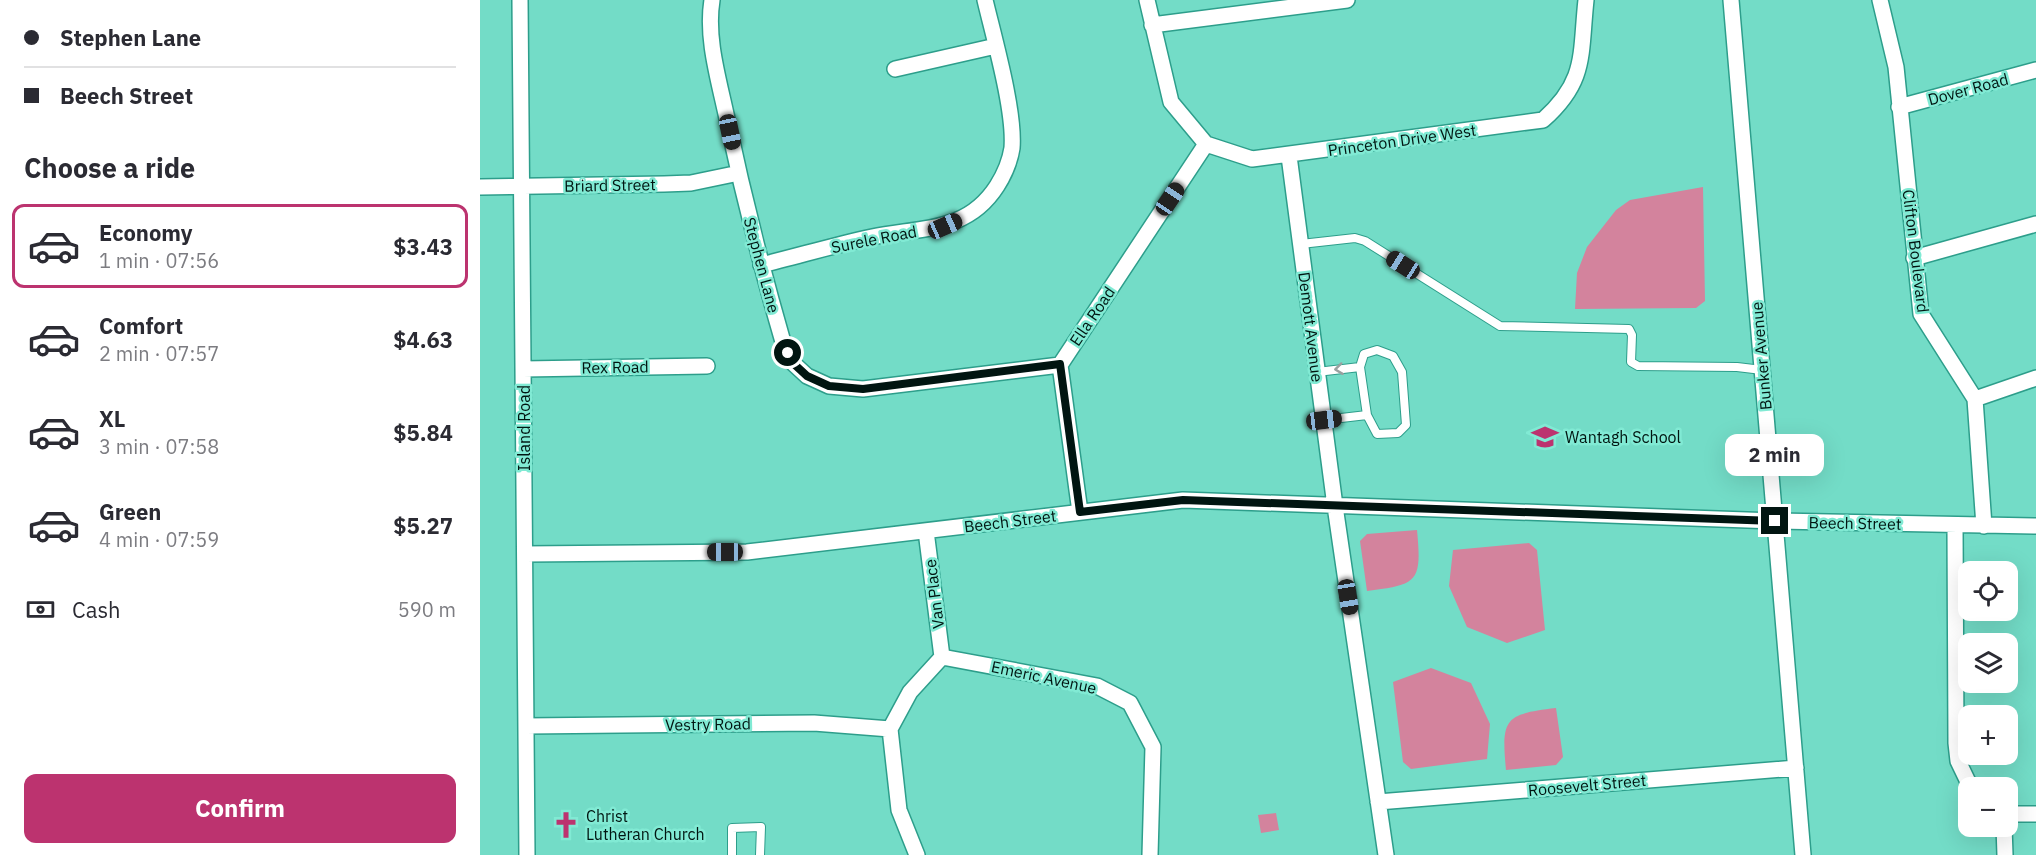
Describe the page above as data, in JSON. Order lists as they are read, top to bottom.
{
  "streets": {
    "street": [
      "Dover Road",
      "Princeton Drive West",
      "Briard Street",
      "Surele Road",
      "Clifton Boulevard",
      "Stephen Lane",
      "Ella Road",
      "Demott Avenue",
      "Bunker Avenue",
      "Rex Road",
      "Island Road",
      "Beech Street",
      "Van Place",
      "Emeric Avenue",
      "Vestry Road",
      "Roosevelt Street"
    ]
  },
  "crossings": [
    ["Dover Road", "Clifton Boulevard"],
    ["Princeton Drive West", "Ella Road"],
    ["Princeton Drive West", "Demott Avenue"],
    ["Briard Street", "Stephen Lane"],
    ["Briard Street", "Island Road"],
    ["Surele Road", "Stephen Lane"],
    ["Clifton Boulevard", "Beech Street"],
    ["Stephen Lane", "Ella Road"],
    ["Ella Road", "Beech Street"],
    ["Demott Avenue", "Beech Street"],
    ["Demott Avenue", "Roosevelt Street"],
    ["Bunker Avenue", "Beech Street"],
    ["Bunker Avenue", "Roosevelt Street"],
    ["Rex Road", "Island Road"],
    ["Island Road", "Beech Street"],
    ["Island Road", "Vestry Road"],
    ["Beech Street", "Van Place"],
    ["Van Place", "Emeric Avenue"]
  ],
  "places": {
    "school or university": ["Wantagh School"],
    "church": ["Christ Lutheran Church"]
  },
  "page": {
    "banner": ["Stephen Lane", "Beech Street"],
    "heading": "Choose a ride",
    "list": [
      {
        "name": "Economy",
        "note": "1 min · 07:56",
        "value": "$3.43"
      },
      {
        "name": "Comfort",
        "note": "2 min · 07:57",
        "value": "$4.63"
      },
      {
        "name": "XL",
        "note": "3 min · 07:58",
        "value": "$5.84"
      },
      {
        "name": "Green",
        "note": "4 min · 07:59",
        "value": "$5.27"
      }
    ],
    "bubble": "2 min",
    "map_buttons": ["+", "−"],
    "pay": ["Cash", "590 m"],
    "buttons": "Confirm"
  }
}
